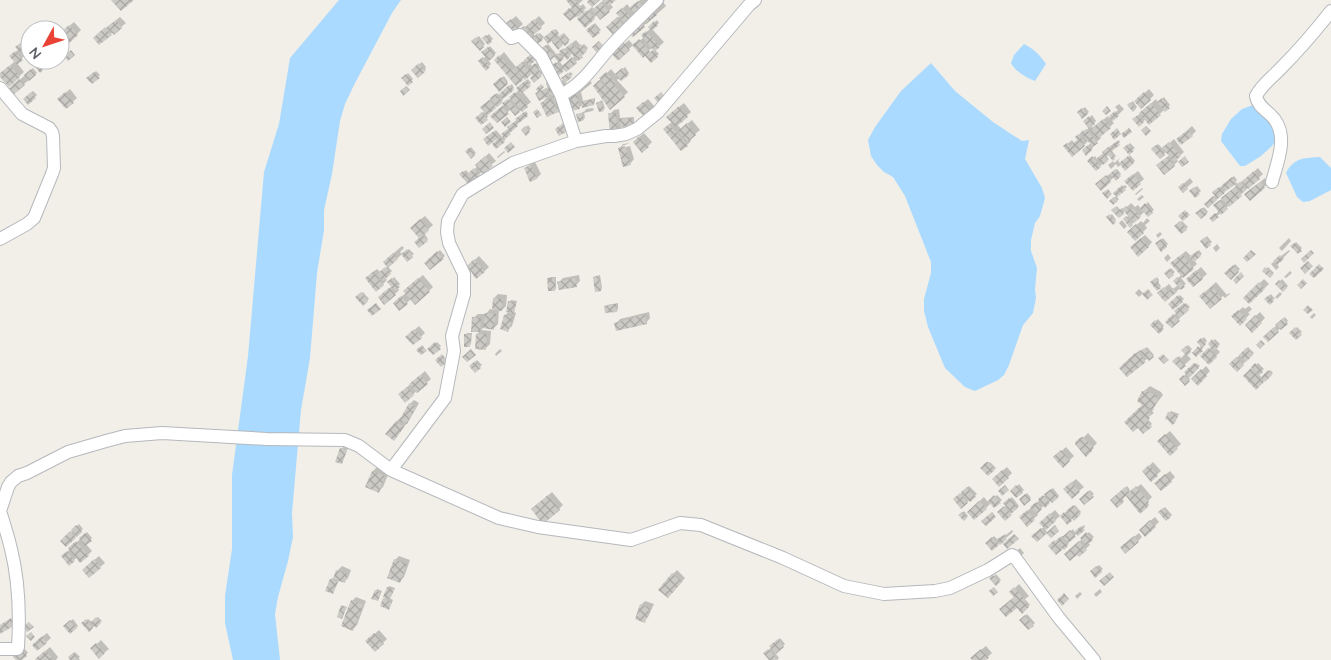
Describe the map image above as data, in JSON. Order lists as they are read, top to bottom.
{
  "north": "bottom left"
}
